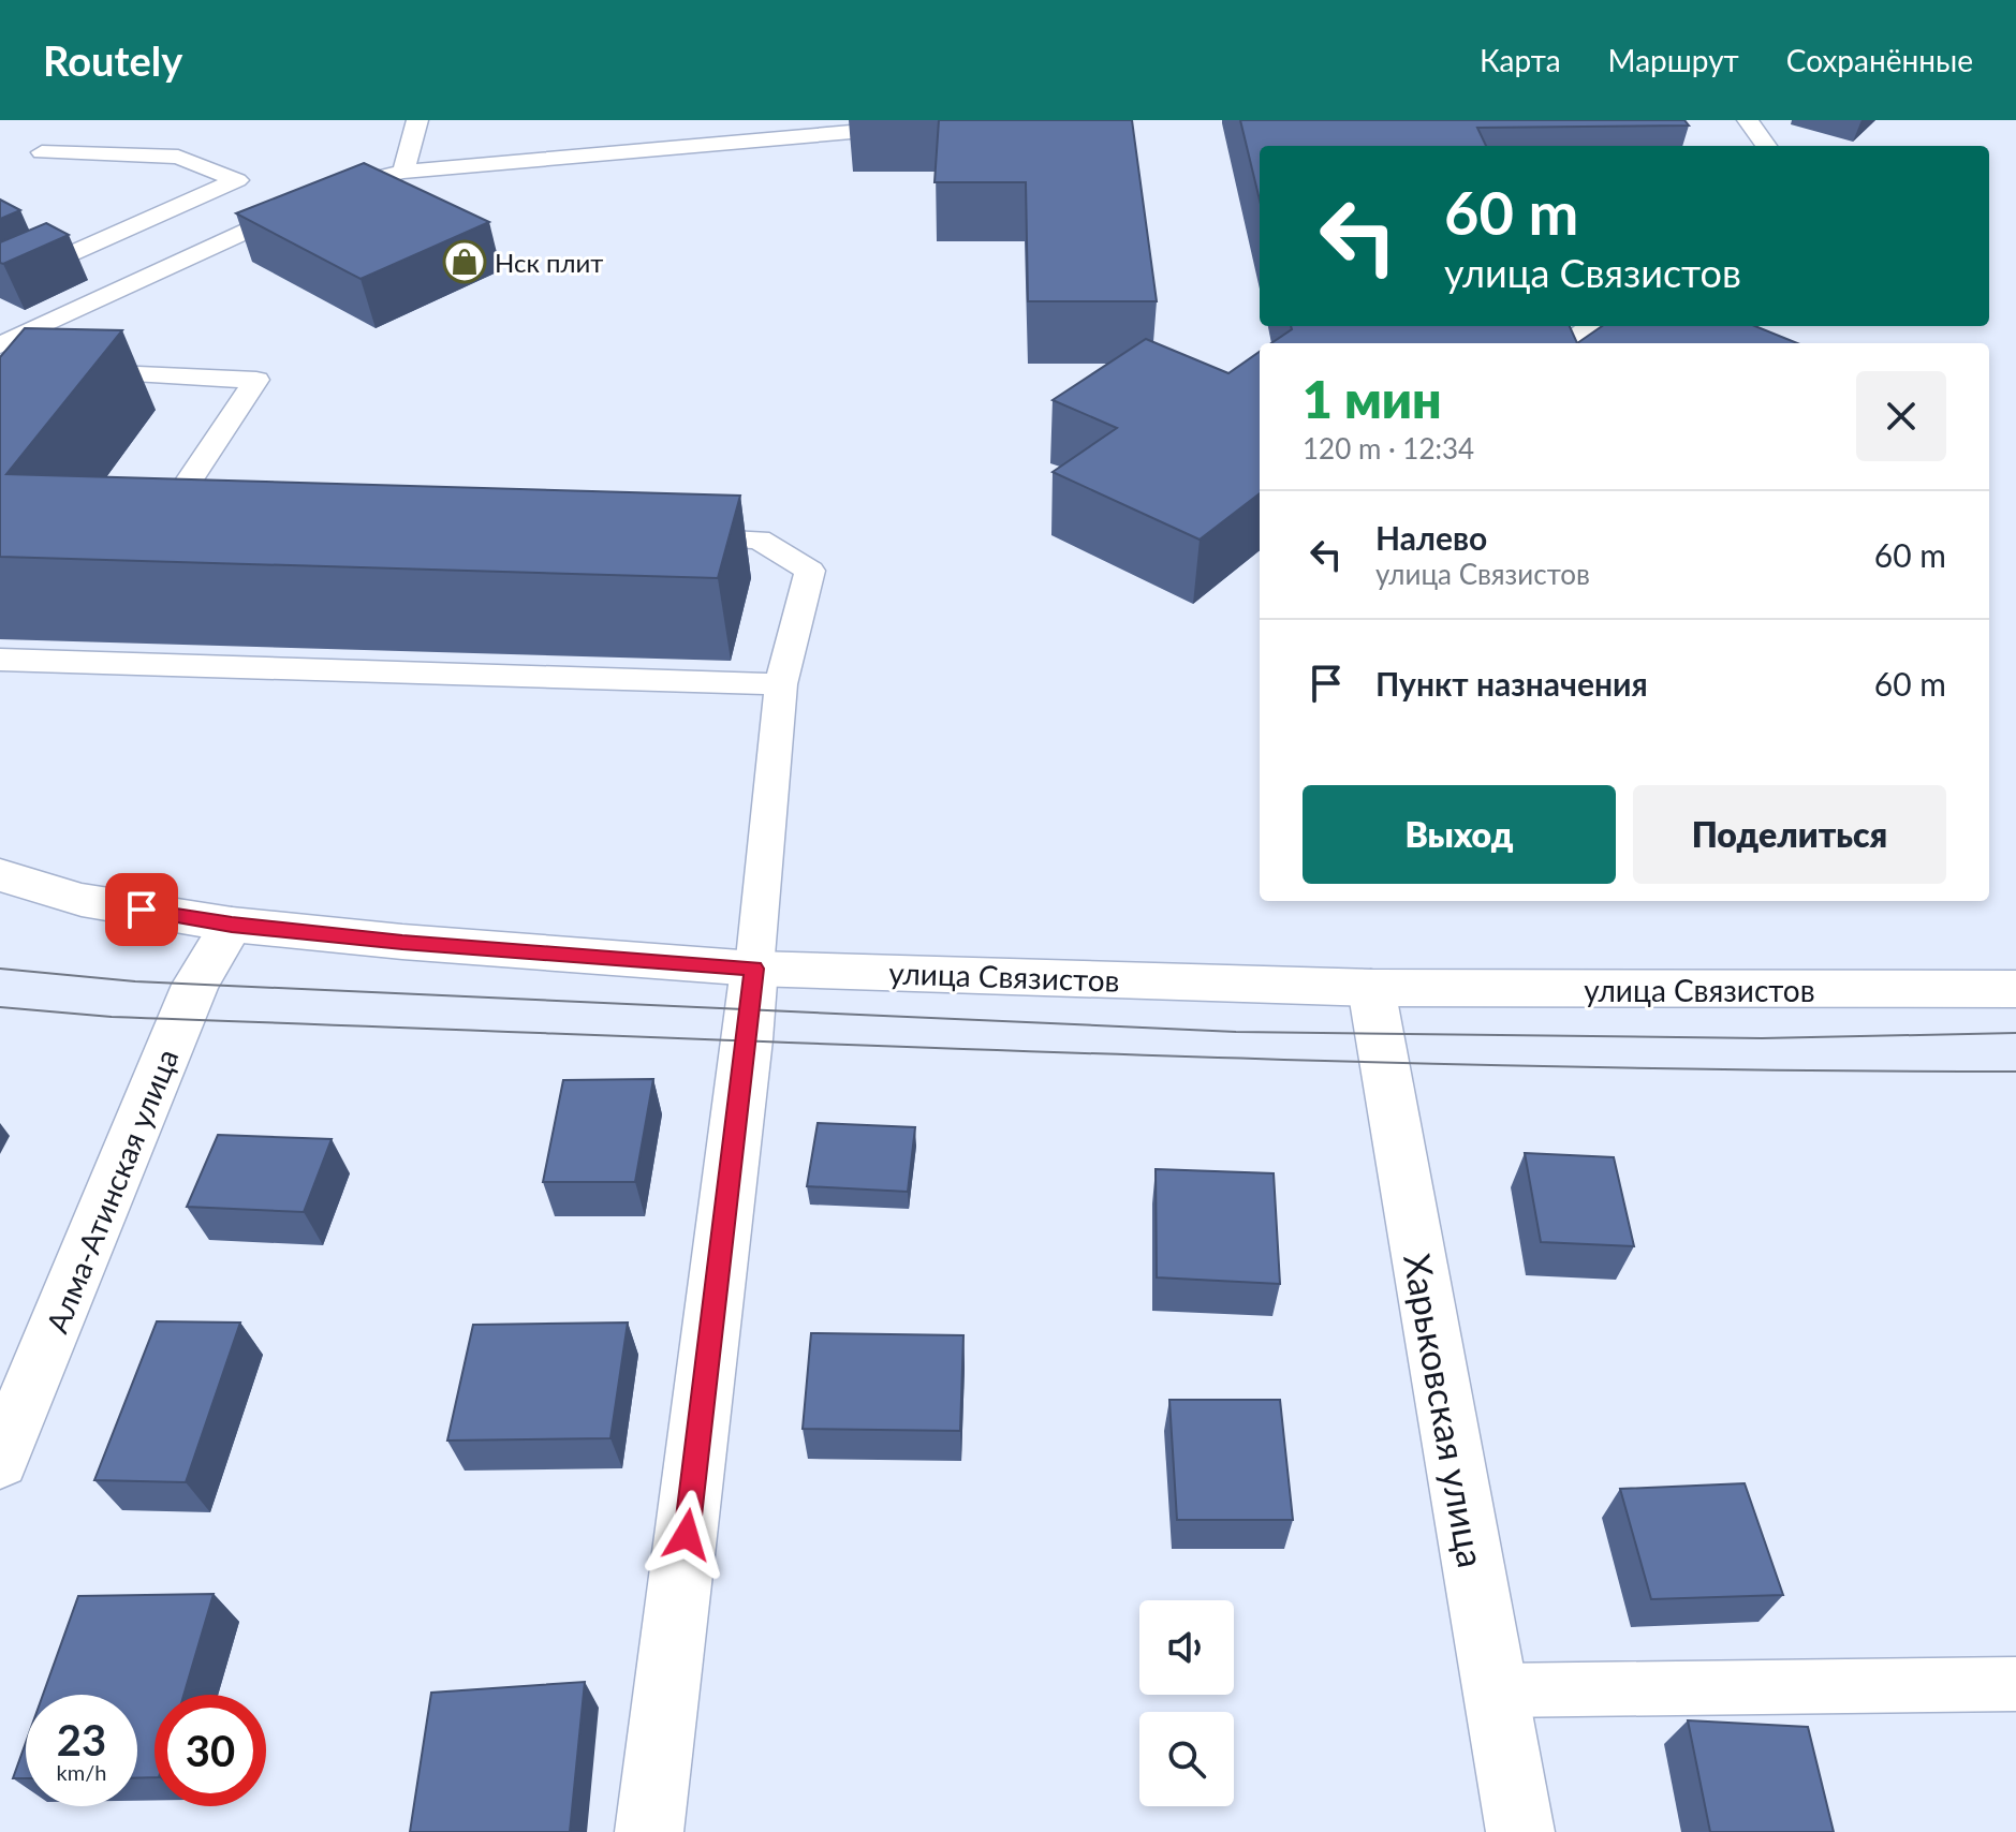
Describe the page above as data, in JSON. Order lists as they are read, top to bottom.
{
  "streets": {
    "street": ["улица Связистов", "Алма-Атинская улица", "Харьковская улица"]
  },
  "crossings": [
    ["улица Связистов", "Алма-Атинская улица"],
    ["улица Связистов", "Харьковская улица"]
  ],
  "places": {
    "shop": ["Нск плит"]
  },
  "page": {
    "header": "Routely",
    "nav": ["Карта", "Маршрут", "Сохранённые"],
    "turn": ["60 m", "улица Связистов"],
    "heading": ["1 мин", "120 m · 12:34"],
    "list": [
      {
        "name": "Налево",
        "note": "улица Связистов",
        "value": "60 m"
      },
      {
        "name": "Пункт назначения",
        "value": "60 m"
      }
    ],
    "buttons": ["Выход", "Поделиться"],
    "speed": "23 km/h",
    "limit": "30"
  }
}
